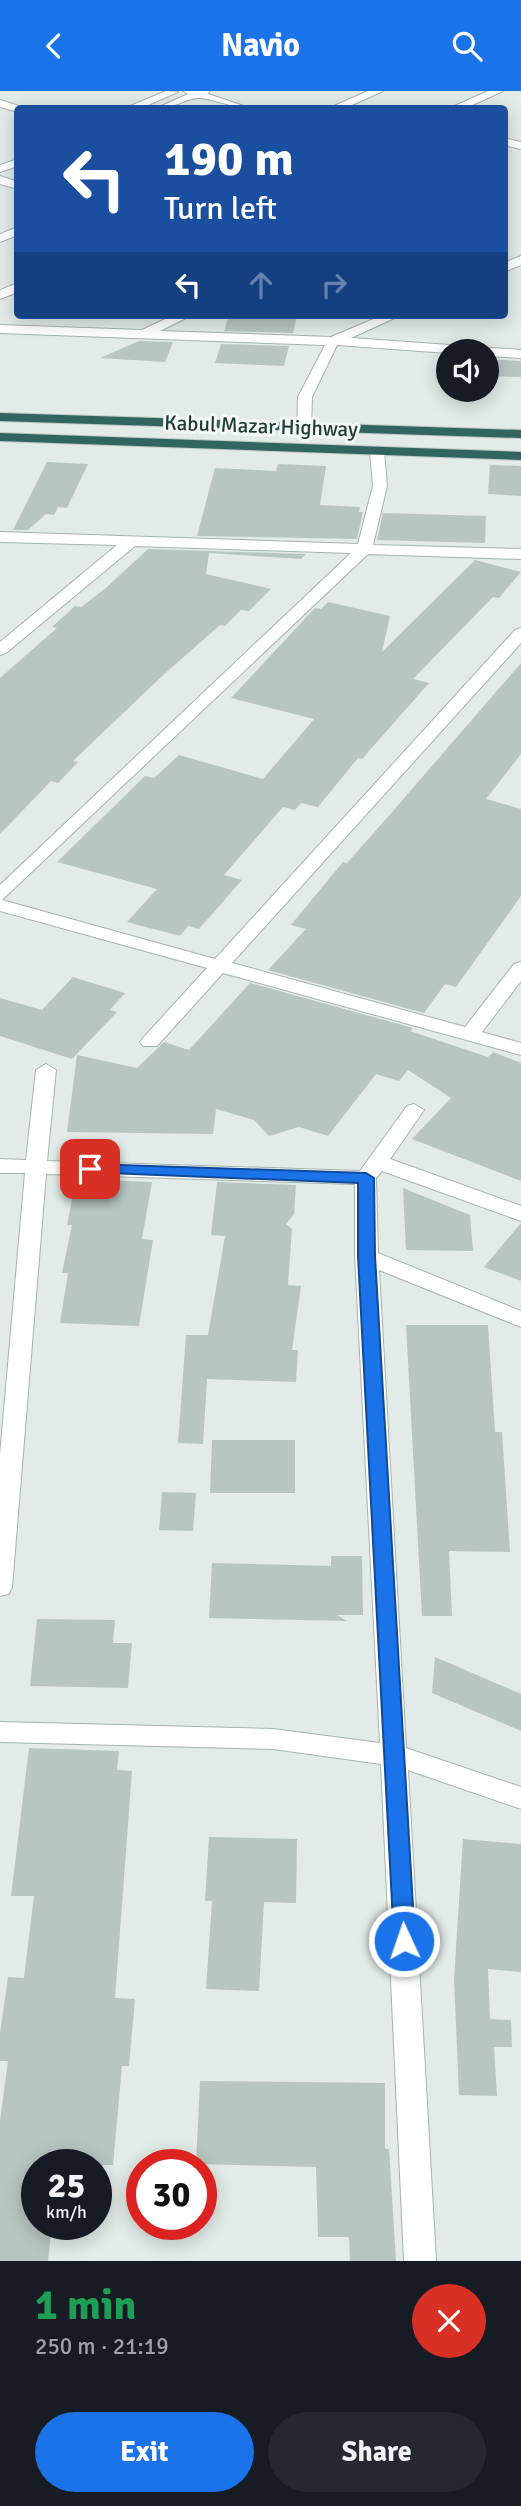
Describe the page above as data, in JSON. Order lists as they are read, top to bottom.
{
  "streets": {
    "highway": ["Kabul Mazar Highway"]
  },
  "page": {
    "header": "Navio",
    "turn": ["190 m", "Turn left"],
    "speed": "25 km/h",
    "limit": "30",
    "heading": ["1 min", "250 m · 21:19"],
    "buttons": ["Exit", "Share"]
  }
}
